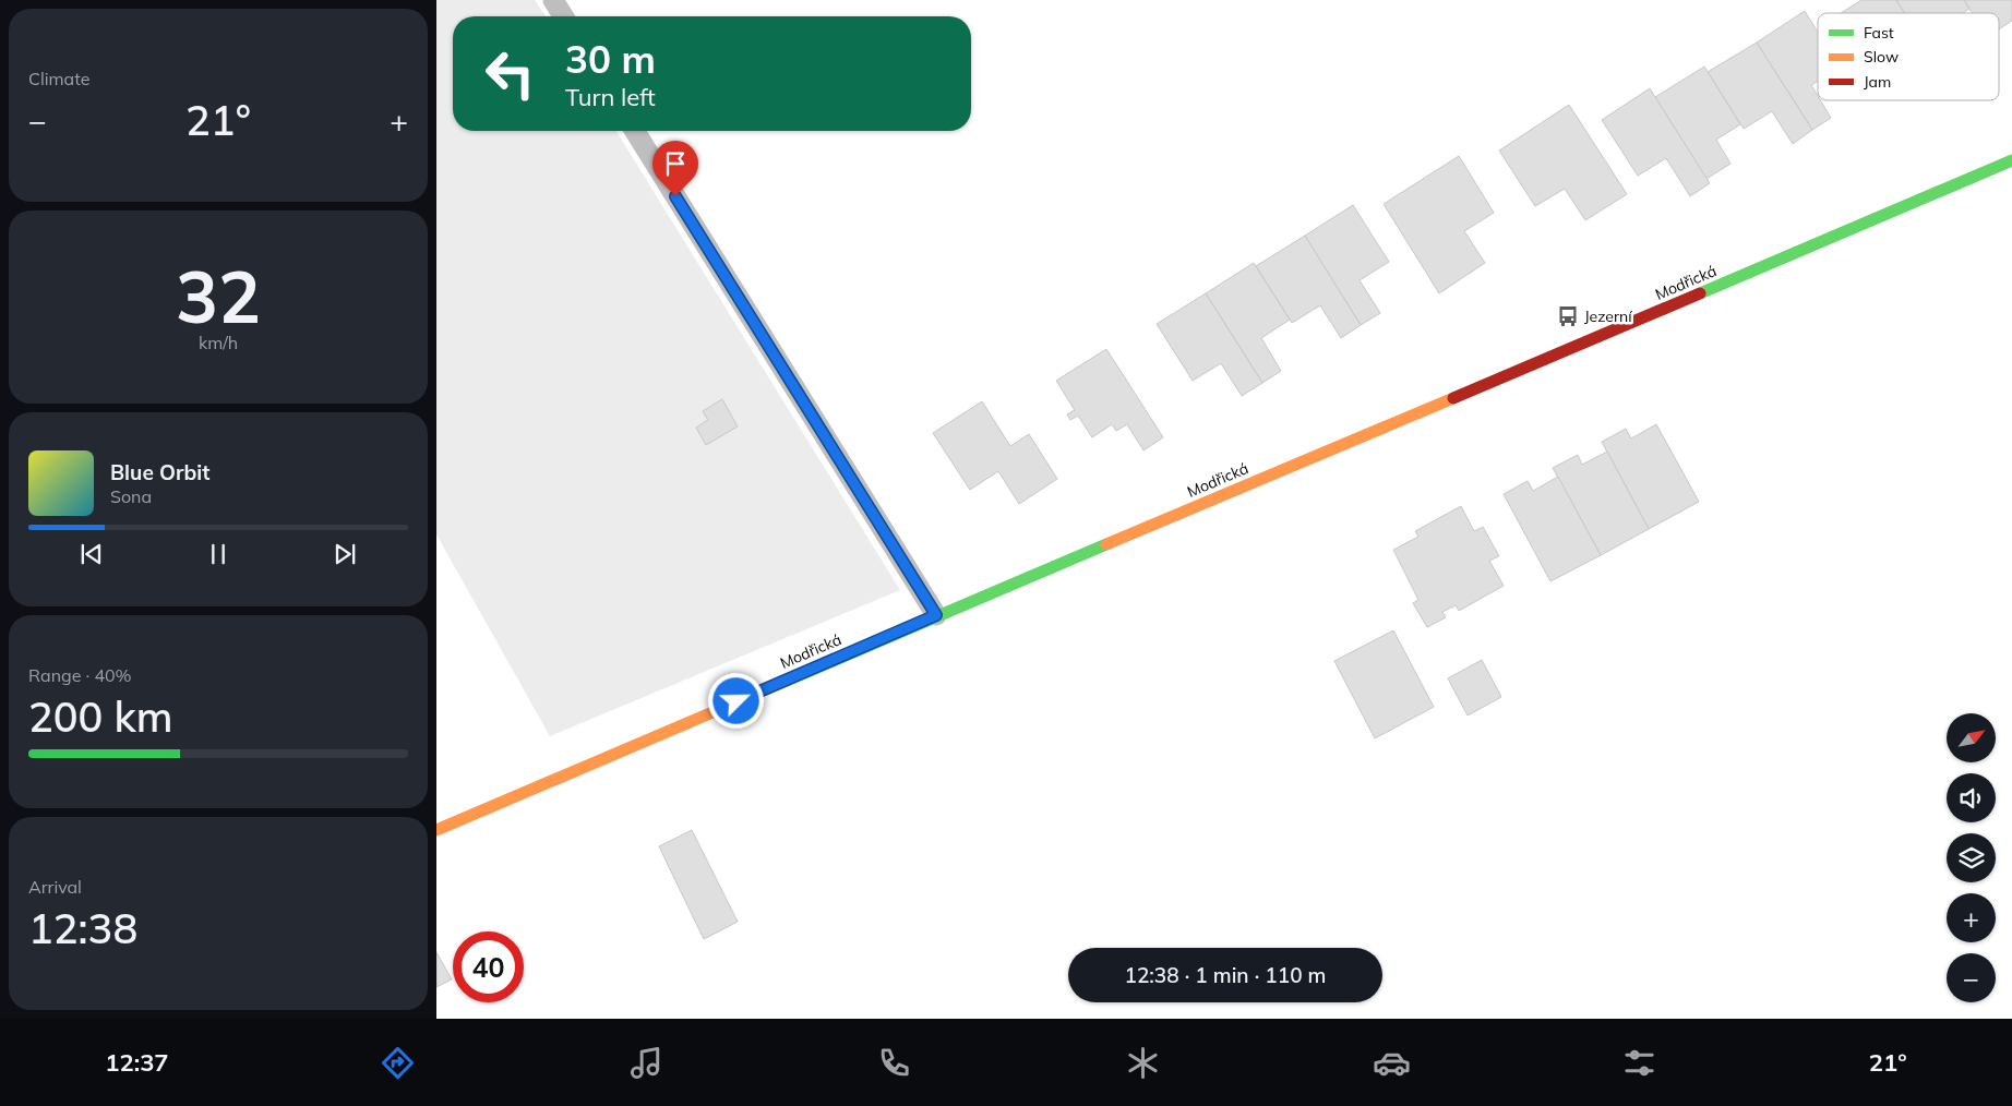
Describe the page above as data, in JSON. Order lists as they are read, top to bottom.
{
  "streets": {
    "street": ["Modřická"]
  },
  "places": {
    "bus stop": ["Jezerní"]
  },
  "legend": ["Fast", "Slow", "Jam"],
  "north": "top right",
  "page": {
    "tile": [
      "Climate",
      ["32", "km/h"],
      ["Range · 40%", "200 km"],
      ["Arrival", "12:38"]
    ],
    "turn": ["30 m", "Turn left"],
    "heat": ["−", "21°", "+"],
    "song": ["Blue Orbit", "Sona"],
    "map_buttons": ["+", "−"],
    "limit": "40",
    "trip": "12:38 · 1 min · 110 m",
    "tabs": ["12:37", "21°"]
  }
}
